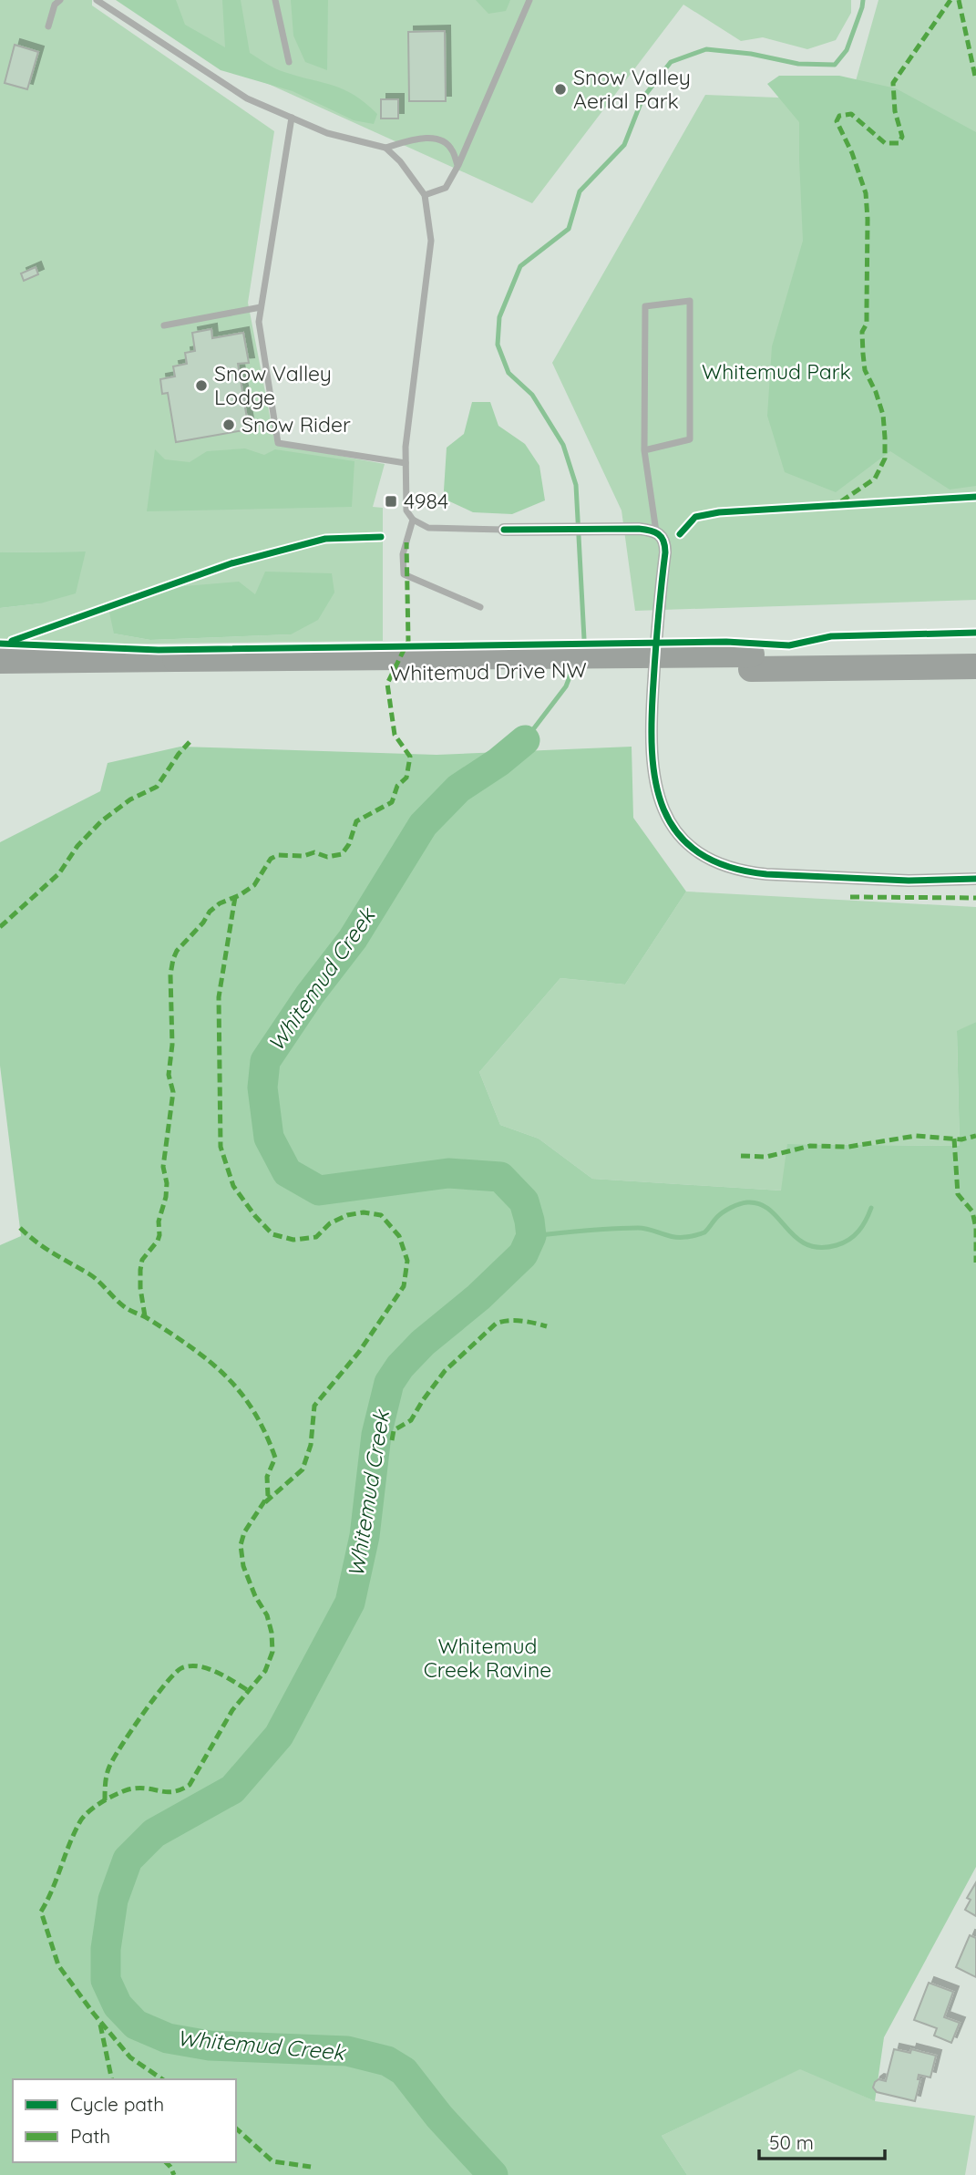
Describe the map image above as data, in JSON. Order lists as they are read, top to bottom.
{
  "streets": {
    "highway": ["Whitemud Drive NW"]
  },
  "water": ["Whitemud Creek"],
  "parks": ["Whitemud Park", "Whitemud Creek Ravine"],
  "places": {
    "other": ["Snow Valley Aerial Park", "Snow Valley Lodge", "Snow Rider"],
    "transit": ["4984"]
  },
  "legend": ["Cycle path", "Path"],
  "scale_bar": "50 m"
}
